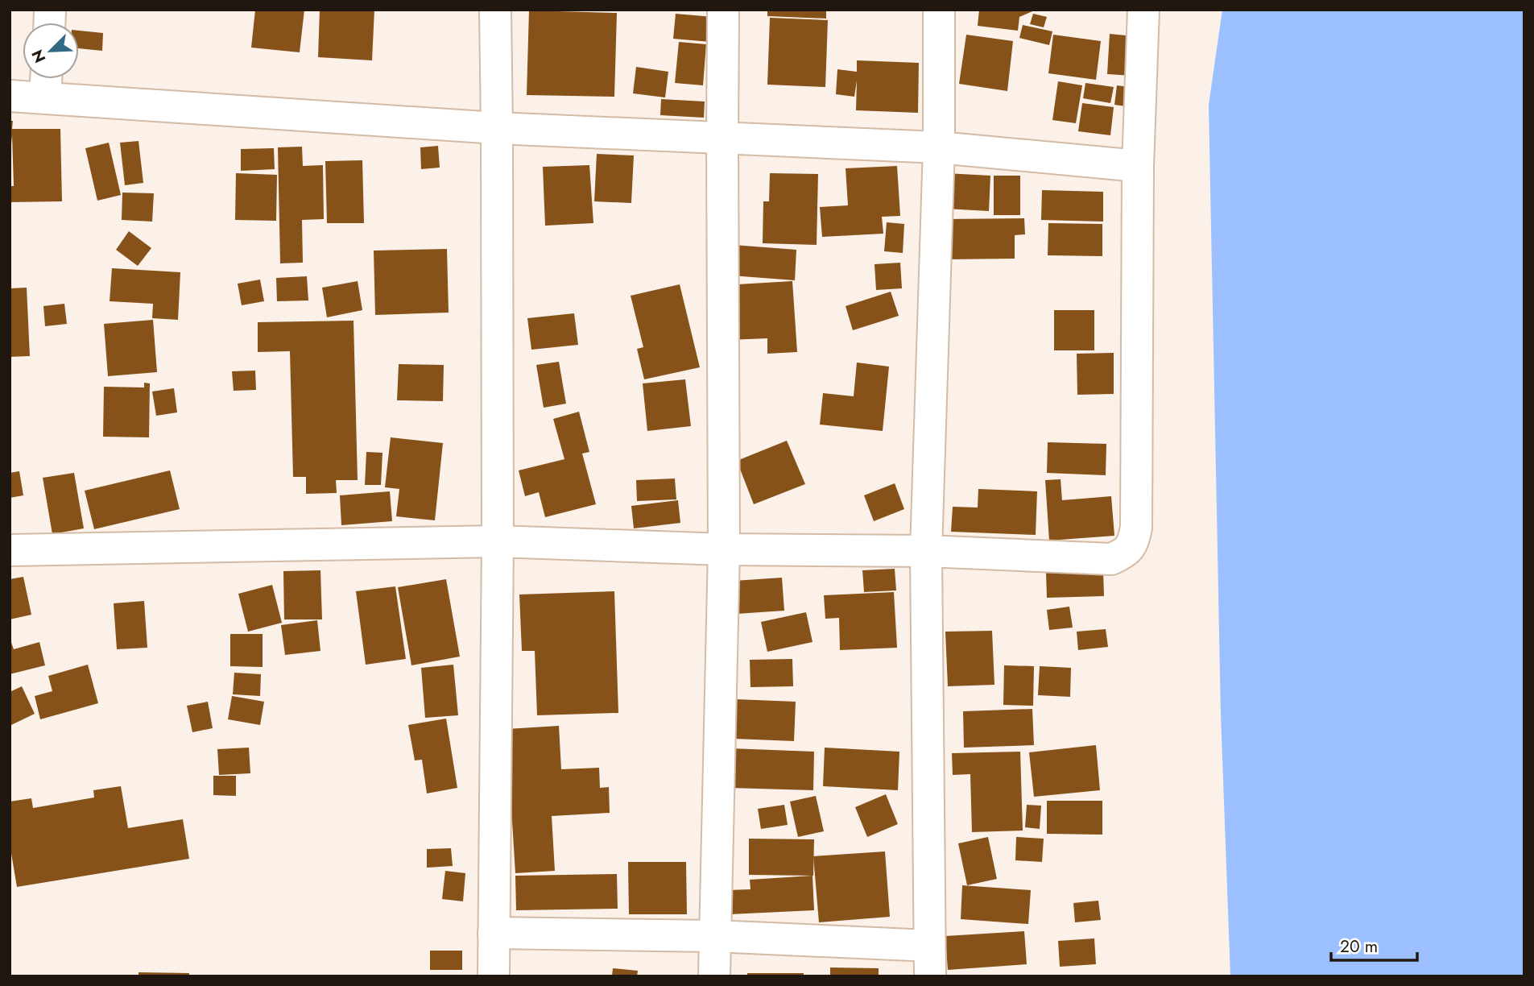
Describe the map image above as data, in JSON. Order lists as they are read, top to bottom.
{
  "scale_bar": "20 m",
  "north": "bottom left"
}
